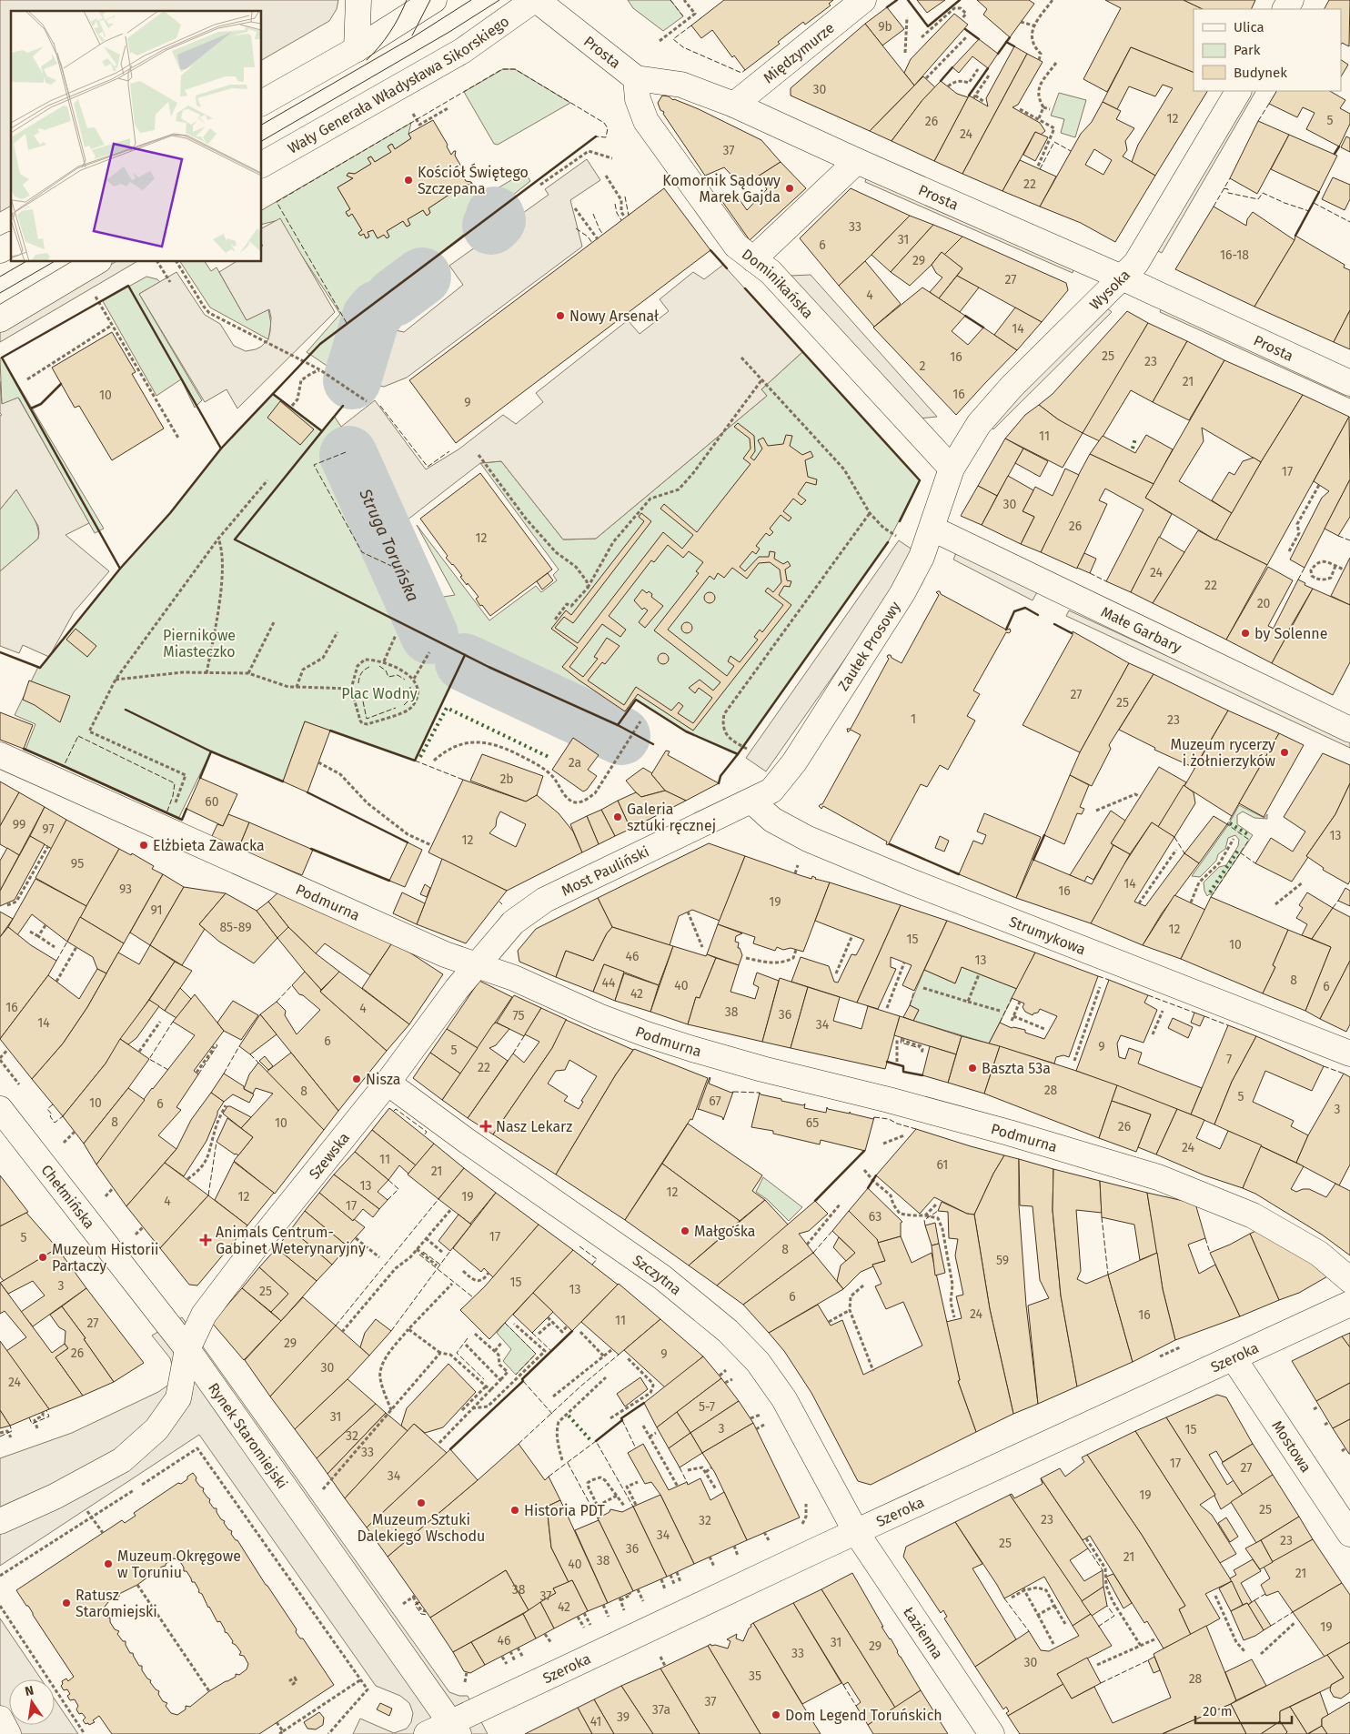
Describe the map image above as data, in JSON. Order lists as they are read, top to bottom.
{
  "streets": {
    "street": [
      "Prosta",
      "Międzymurze",
      "Wały Generała Władysława Sikorskiego",
      "Dominikańska",
      "Wysoka",
      "Małe Garbary",
      "Zaułek Prosowy",
      "Most Pauliński",
      "Podmurna",
      "Strumykowa",
      "Szewska",
      "Chełmińska",
      "Szczytna",
      "Szeroka",
      "Rynek Staromiejski",
      "Mostowa",
      "Łazienna"
    ]
  },
  "crossings": [
    ["Prosta", "Międzymurze"],
    ["Prosta", "Wały Generała Władysława Sikorskiego"],
    ["Prosta", "Dominikańska"],
    ["Prosta", "Wysoka"],
    ["Dominikańska", "Wysoka"],
    ["Dominikańska", "Zaułek Prosowy"],
    ["Wysoka", "Zaułek Prosowy"],
    ["Małe Garbary", "Zaułek Prosowy"],
    ["Zaułek Prosowy", "Most Pauliński"],
    ["Zaułek Prosowy", "Strumykowa"],
    ["Most Pauliński", "Podmurna"],
    ["Most Pauliński", "Strumykowa"],
    ["Most Pauliński", "Szewska"],
    ["Podmurna", "Szewska"],
    ["Szewska", "Chełmińska"],
    ["Szewska", "Szczytna"],
    ["Szewska", "Rynek Staromiejski"],
    ["Chełmińska", "Rynek Staromiejski"],
    ["Szczytna", "Szeroka"],
    ["Szczytna", "Łazienna"],
    ["Szeroka", "Rynek Staromiejski"],
    ["Szeroka", "Mostowa"],
    ["Szeroka", "Łazienna"]
  ],
  "water": ["Struga Toruńska"],
  "parks": ["Piernikowe Miasteczko", "Plac Wodny"],
  "places": {
    "other": [
      "Kościół Świętego Szczepana",
      "Komornik Sądowy Marek Gajda",
      "Nowy Arsenał",
      "by Solenne",
      "Muzeum rycerzy i żołnierzyków",
      "Galeria sztuki ręcznej",
      "Elżbieta Zawacka",
      "Baszta 53a",
      "Nisza",
      "Małgośka",
      "Muzeum Historii Partaczy",
      "Muzeum Sztuki Dalekiego Wschodu",
      "Historia PDT",
      "Muzeum Okręgowe w Toruniu",
      "Ratusz Staromiejski",
      "Dom Legend Toruńskich"
    ],
    "health": ["Nasz Lekarz", "Animals Centrum- Gabinet Weterynaryjny"]
  },
  "house_numbers": [
    "9b",
    "30",
    "12",
    "5",
    "26",
    "24",
    "37",
    "22",
    "33",
    "31",
    "6",
    "16-18",
    "29",
    "27",
    "4",
    "14",
    "25",
    "16",
    "23",
    "2",
    "21",
    "16",
    "10",
    "9",
    "11",
    "17",
    "30",
    "26",
    "12",
    "24",
    "22",
    "20",
    "27",
    "25",
    "1",
    "23",
    "2a",
    "2b",
    "60",
    "99",
    "97",
    "13",
    "12",
    "95",
    "14",
    "93",
    "16",
    "19",
    "91",
    "85-89",
    "12",
    "15",
    "10",
    "46",
    "13",
    "8",
    "44",
    "40",
    "6",
    "42",
    "16",
    "4",
    "38",
    "36",
    "75",
    "14",
    "34",
    "6",
    "9",
    "5",
    "7",
    "22",
    "28",
    "8",
    "5",
    "67",
    "10",
    "6",
    "3",
    "8",
    "10",
    "65",
    "26",
    "24",
    "11",
    "61",
    "21",
    "13",
    "12",
    "12",
    "19",
    "4",
    "17",
    "63",
    "17",
    "5",
    "8",
    "59",
    "15",
    "3",
    "13",
    "25",
    "6",
    "24",
    "16",
    "11",
    "27",
    "29",
    "26",
    "9",
    "30",
    "24",
    "5-7",
    "31",
    "3",
    "15",
    "32",
    "33",
    "17",
    "27",
    "34",
    "19",
    "25",
    "23",
    "32",
    "34",
    "23",
    "25",
    "36",
    "21",
    "38",
    "40",
    "21",
    "38",
    "37",
    "42",
    "19",
    "46",
    "31",
    "29",
    "33",
    "30",
    "35",
    "28",
    "37",
    "37a",
    "39",
    "41"
  ],
  "legend": ["Ulica", "Park", "Budynek"],
  "scale_bar": "20 m",
  "north": "top"
}
